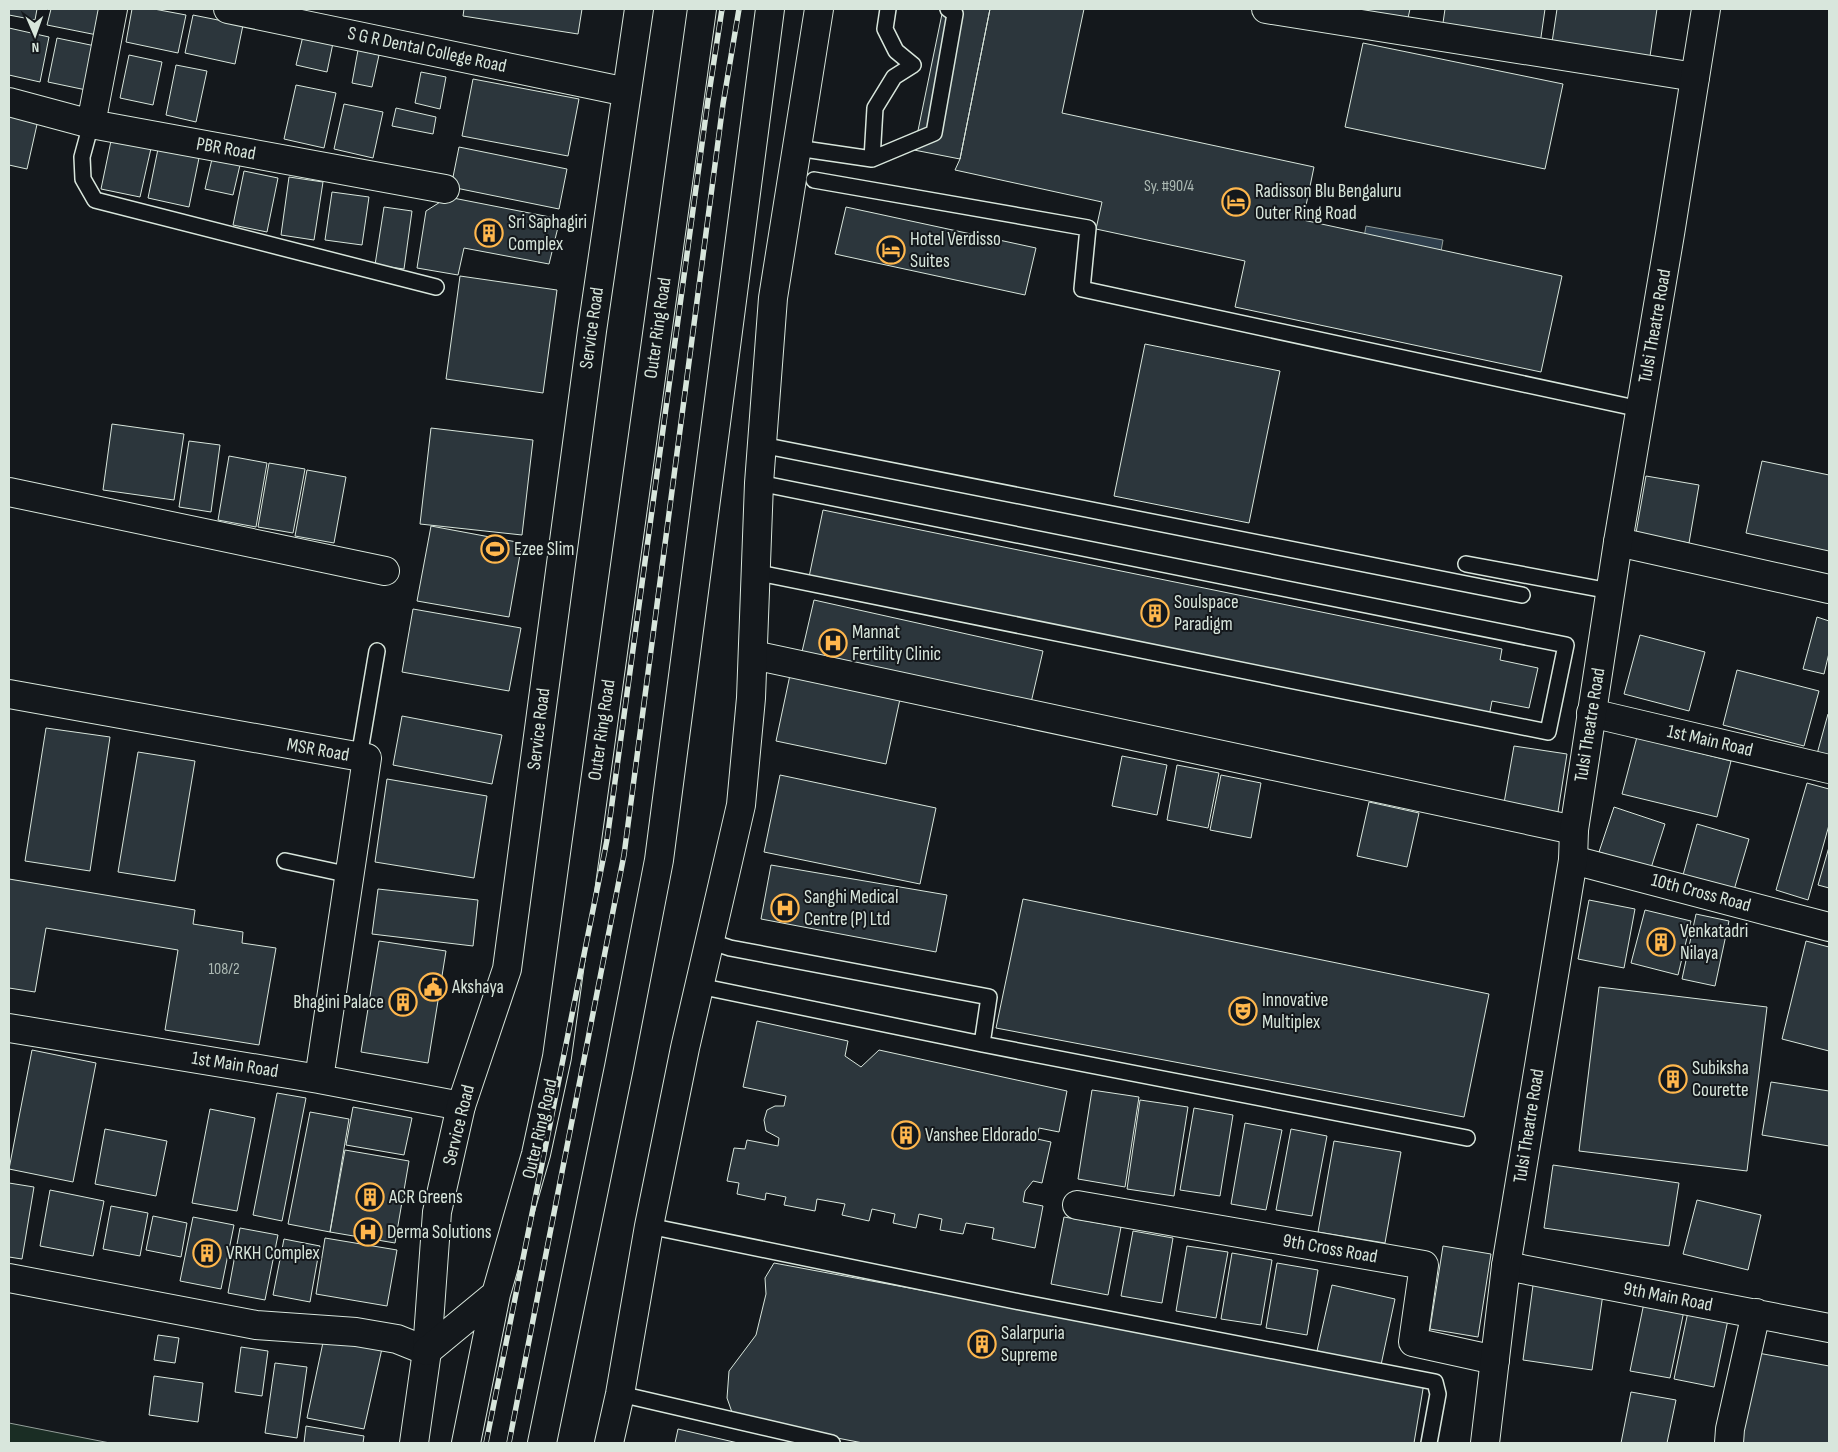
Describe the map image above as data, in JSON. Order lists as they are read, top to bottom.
{
  "streets": {
    "main road": [
      "S G R Dental College Road",
      "PBR Road",
      "Tulsi Theatre Road",
      "Service Road",
      "Outer Ring Road",
      "1st Main Road",
      "MSR Road",
      "10th Cross Road",
      "9th Cross Road",
      "9th Main Road"
    ]
  },
  "crossings": [
    ["S G R Dental College Road", "Service Road"],
    ["Tulsi Theatre Road", "1st Main Road"],
    ["Tulsi Theatre Road", "10th Cross Road"],
    ["Tulsi Theatre Road", "9th Cross Road"],
    ["Tulsi Theatre Road", "9th Main Road"],
    ["Service Road", "1st Main Road"],
    ["1st Main Road", "MSR Road"]
  ],
  "places": {
    "hotel": ["Radisson Blu Bengaluru Outer Ring Road", "Hotel Verdisso Suites"],
    "building": [
      "Sri Saphagiri Complex",
      "Soulspace Paradigm",
      "Venkatadri Nilaya",
      "Bhagini Palace",
      "Subiksha Courette",
      "Vanshee Eldorado",
      "ACR Greens",
      "VRKH Complex",
      "Salarpuria Supreme"
    ],
    "sports": ["Ezee Slim"],
    "hospital": ["Mannat Fertility Clinic", "Sanghi Medical Centre (P) Ltd", "Derma Solutions"],
    "public building": ["Akshaya"],
    "theatre": ["Innovative Multiplex"]
  },
  "house_numbers": ["Sy. #90/4", "108/2"],
  "north": "bottom"
}
